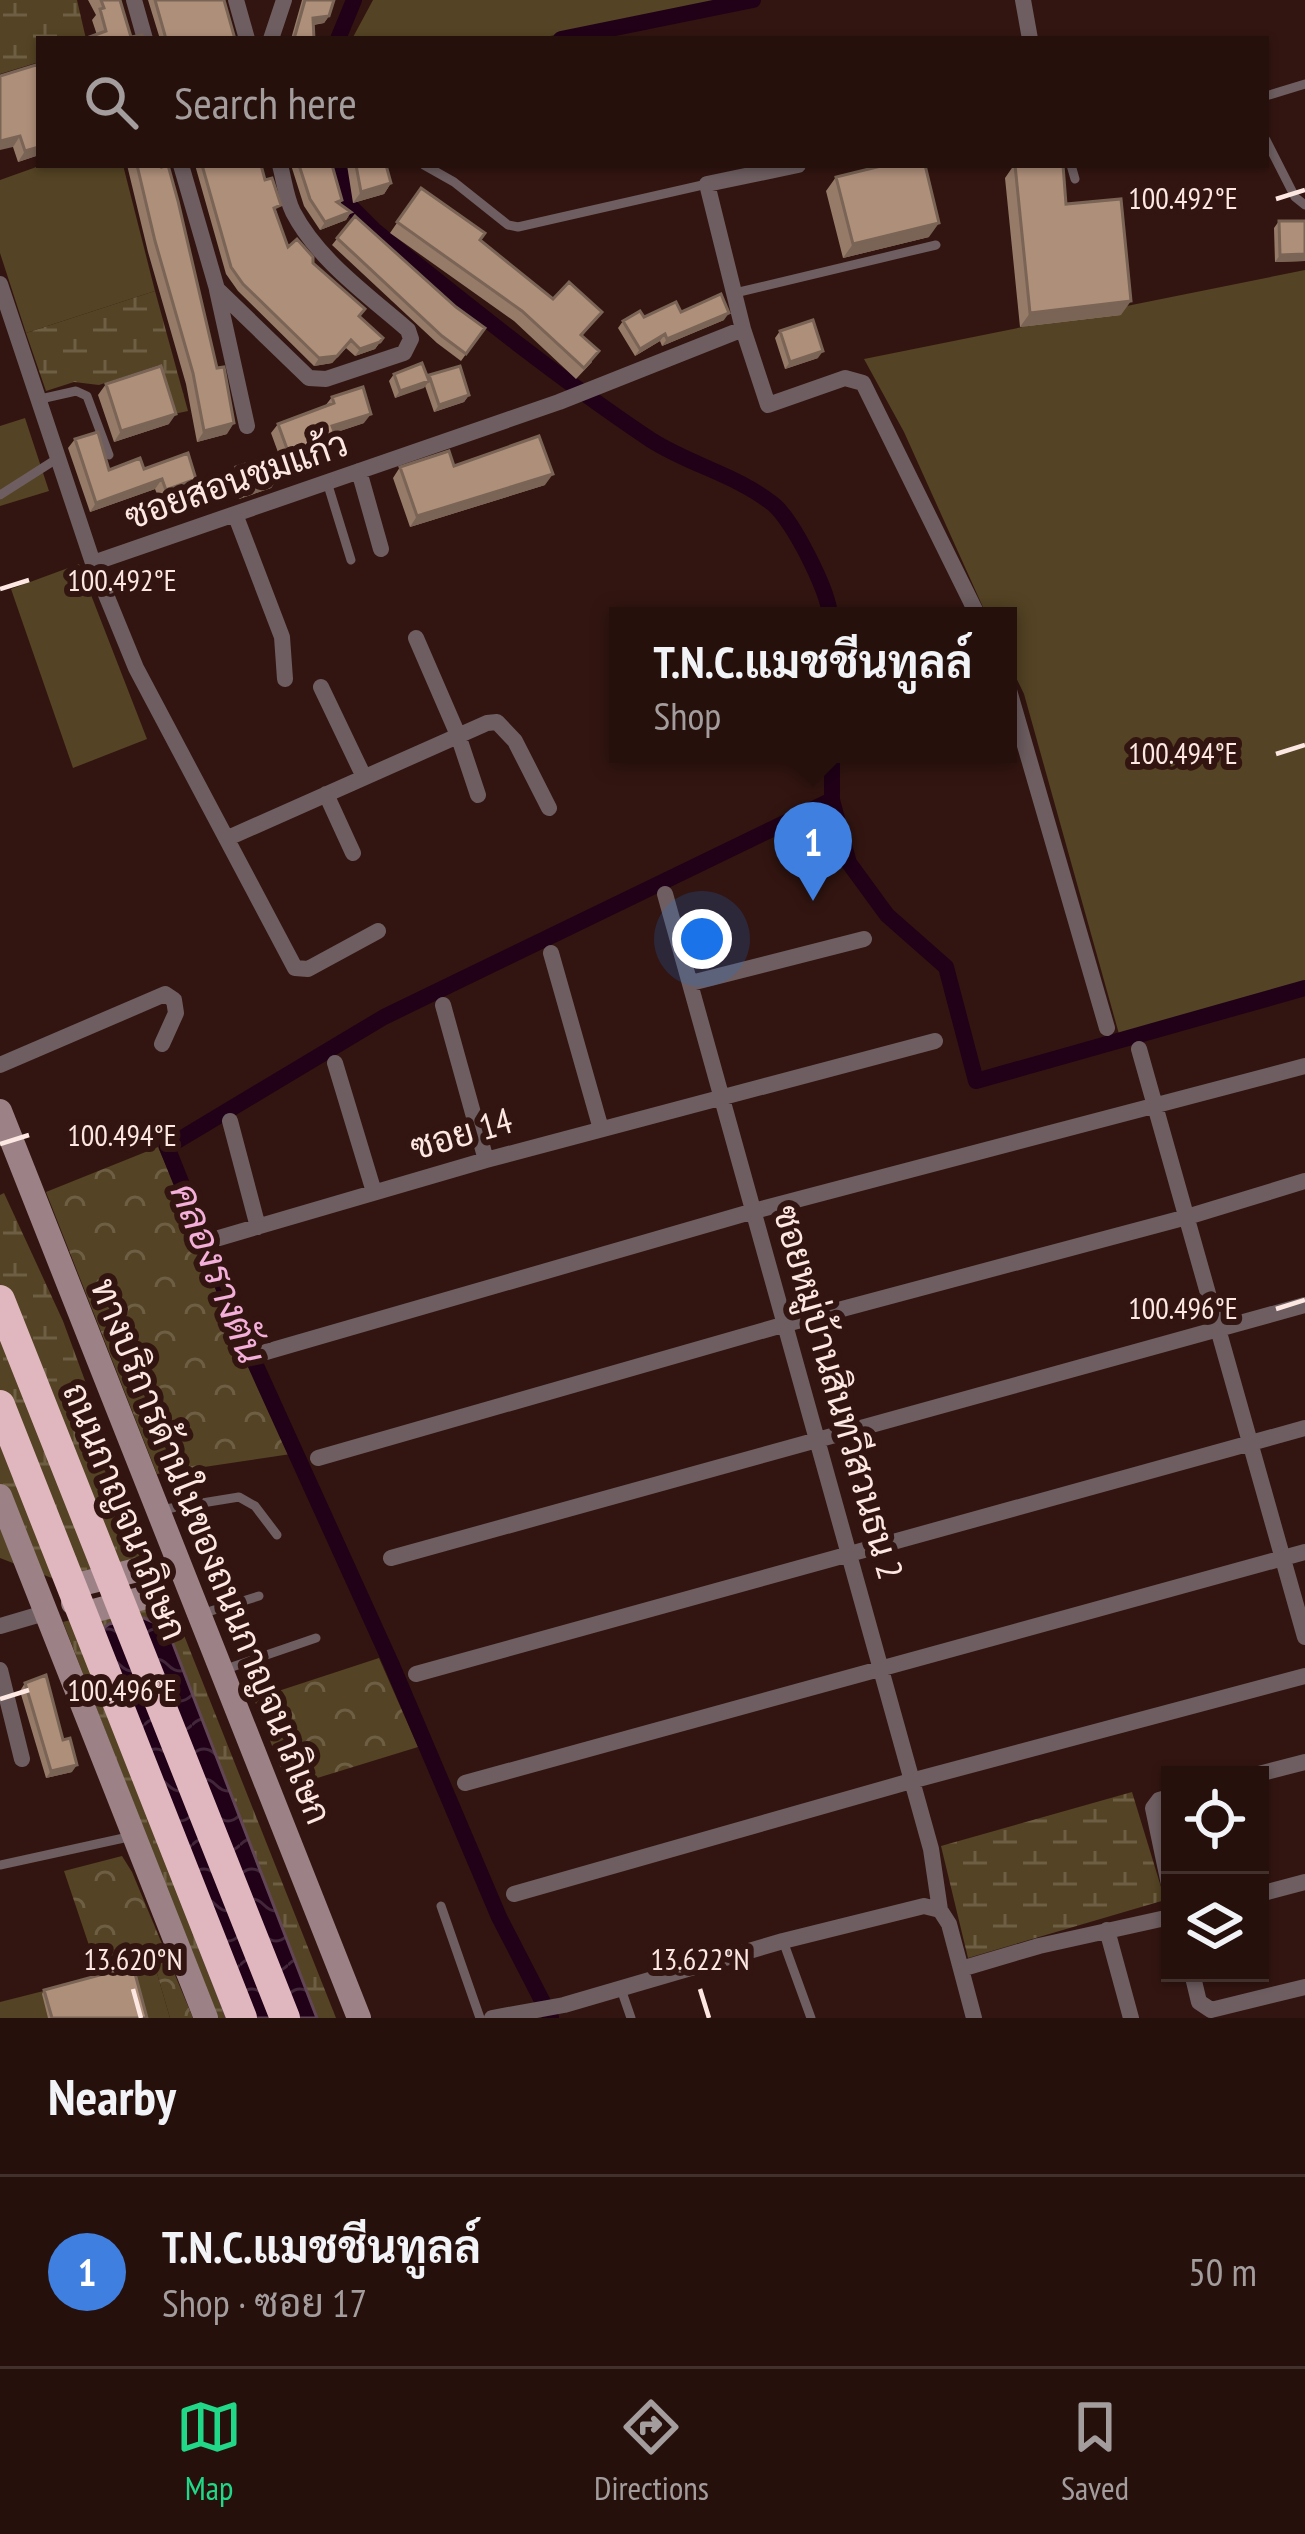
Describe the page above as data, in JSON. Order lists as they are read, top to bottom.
{
  "streets": {
    "highway": ["ถนนกาญจนาภิเษก"],
    "main road": ["ทางบริการด้านในของถนนกาญจนาภิเษก"],
    "street": ["ซอยสอนชมแก้ว", "ซอย 14", "ซอยหมู่บ้านสินทวีสวนธน 2"]
  },
  "crossings": [
    ["ซอย 14", "ซอยหมู่บ้านสินทวีสวนธน 2"]
  ],
  "water": ["คลองรางตัน"],
  "page": {
    "search": "Search here",
    "popup": ["T.N.C.แมชชีนทูลล์", "Shop"],
    "pins": "1",
    "heading": "Nearby",
    "list": [
      {
        "mark": "1",
        "name": "T.N.C.แมชชีนทูลล์",
        "note": "Shop · ซอย 17",
        "value": "50 m"
      }
    ],
    "nav": ["Map", "Directions", "Saved"]
  },
  "coordinates": [
    "100.492°E",
    "100.494°E",
    "100.496°E",
    "13.620°N",
    "13.622°N"
  ]
}
